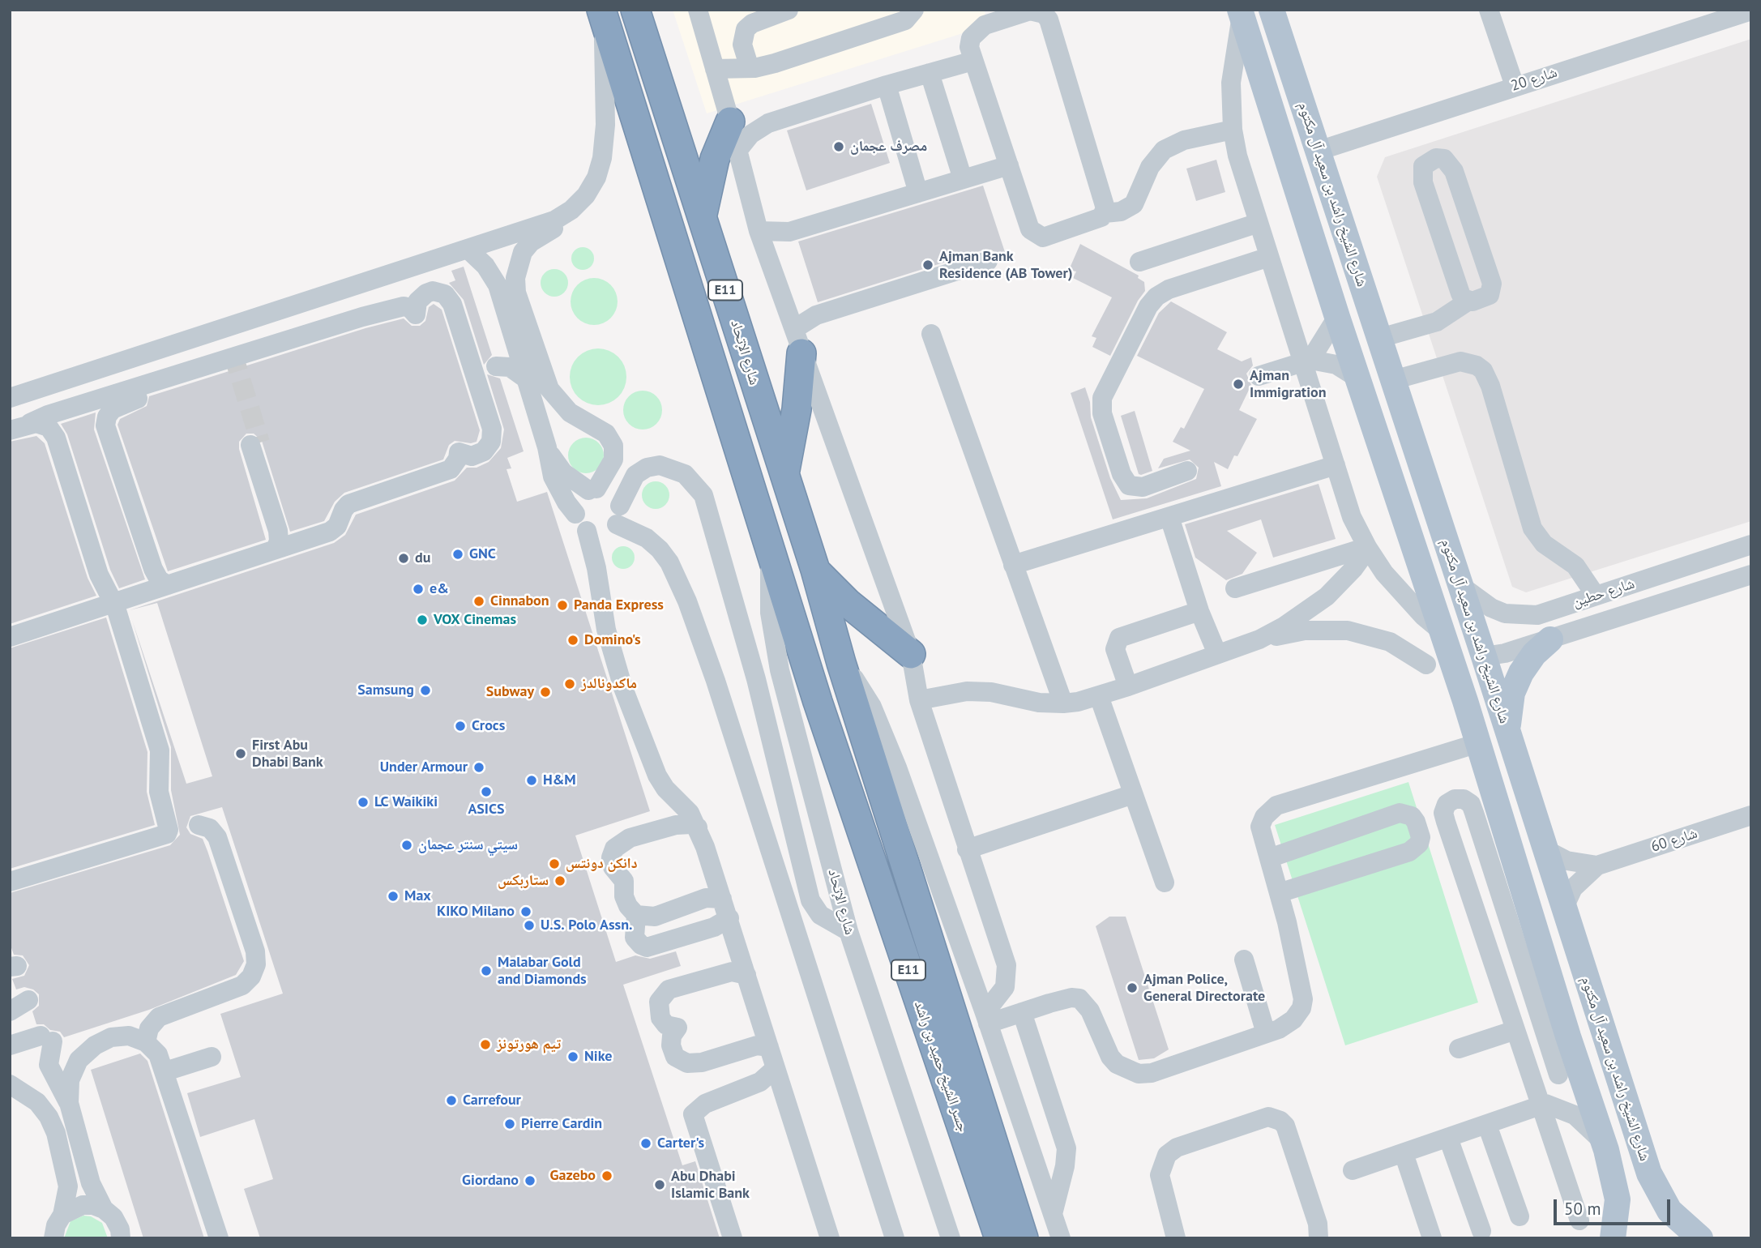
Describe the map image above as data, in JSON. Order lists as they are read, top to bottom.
{
  "streets": {
    "highway": ["E11", "شارع الإتحاد", "جسر الشيخ حميد بن راشد"],
    "main road": ["شارع الشيخ راشد بن سعيد آل مكتوم"],
    "street": ["شارع 20", "شارع حطين", "شارع 60"]
  },
  "crossings": [
    ["شارع 20", "شارع الشيخ راشد بن سعيد آل مكتوم"],
    ["شارع الشيخ راشد بن سعيد آل مكتوم", "شارع حطين"],
    ["شارع الشيخ راشد بن سعيد آل مكتوم", "شارع 60"],
    ["شارع الإتحاد", "جسر الشيخ حميد بن راشد"]
  ],
  "places": [
    "مصرف عجمان",
    "Ajman Bank Residence (AB Tower)",
    "Ajman Immigration",
    "GNC",
    "du",
    "e&",
    "Cinnabon",
    "Panda Express",
    "VOX Cinemas",
    "Domino's",
    "ماكدونالدز",
    "Samsung",
    "Subway",
    "Crocs",
    "First Abu Dhabi Bank",
    "Under Armour",
    "H&M",
    "ASICS",
    "LC Waikiki",
    "سيتي سنتر عجمان",
    "دانكن دونتس",
    "ستاربكس",
    "Max",
    "KIKO Milano",
    "U.S. Polo Assn.",
    "Malabar Gold and Diamonds",
    "Ajman Police, General Directorate",
    "تيم هورتونز",
    "Nike",
    "Carrefour",
    "Pierre Cardin",
    "Carter's",
    "Gazebo",
    "Giordano",
    "Abu Dhabi Islamic Bank"
  ],
  "scale_bar": "50 m"
}
